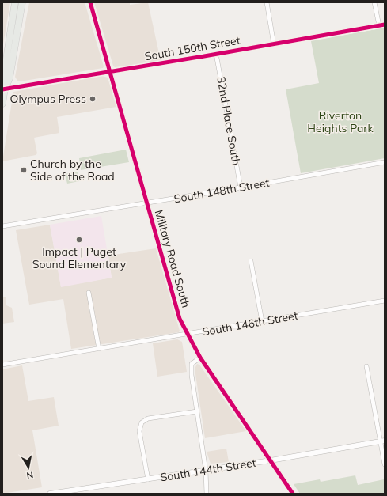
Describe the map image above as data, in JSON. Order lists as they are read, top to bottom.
{
  "streets": {
    "street": [
      "South 150th Street",
      "32nd Place South",
      "South 148th Street",
      "Military Road South",
      "South 146th Street",
      "South 144th Street"
    ]
  },
  "crossings": [
    ["South 150th Street", "32nd Place South"],
    ["South 150th Street", "Military Road South"],
    ["32nd Place South", "South 148th Street"],
    ["South 148th Street", "Military Road South"],
    ["Military Road South", "South 146th Street"],
    ["Military Road South", "South 144th Street"]
  ],
  "parks": ["Riverton Heights Park"],
  "places": ["Olympus Press", "Church by the Side of the Road", "Impact | Puget Sound Elementary"],
  "north": "bottom"
}
